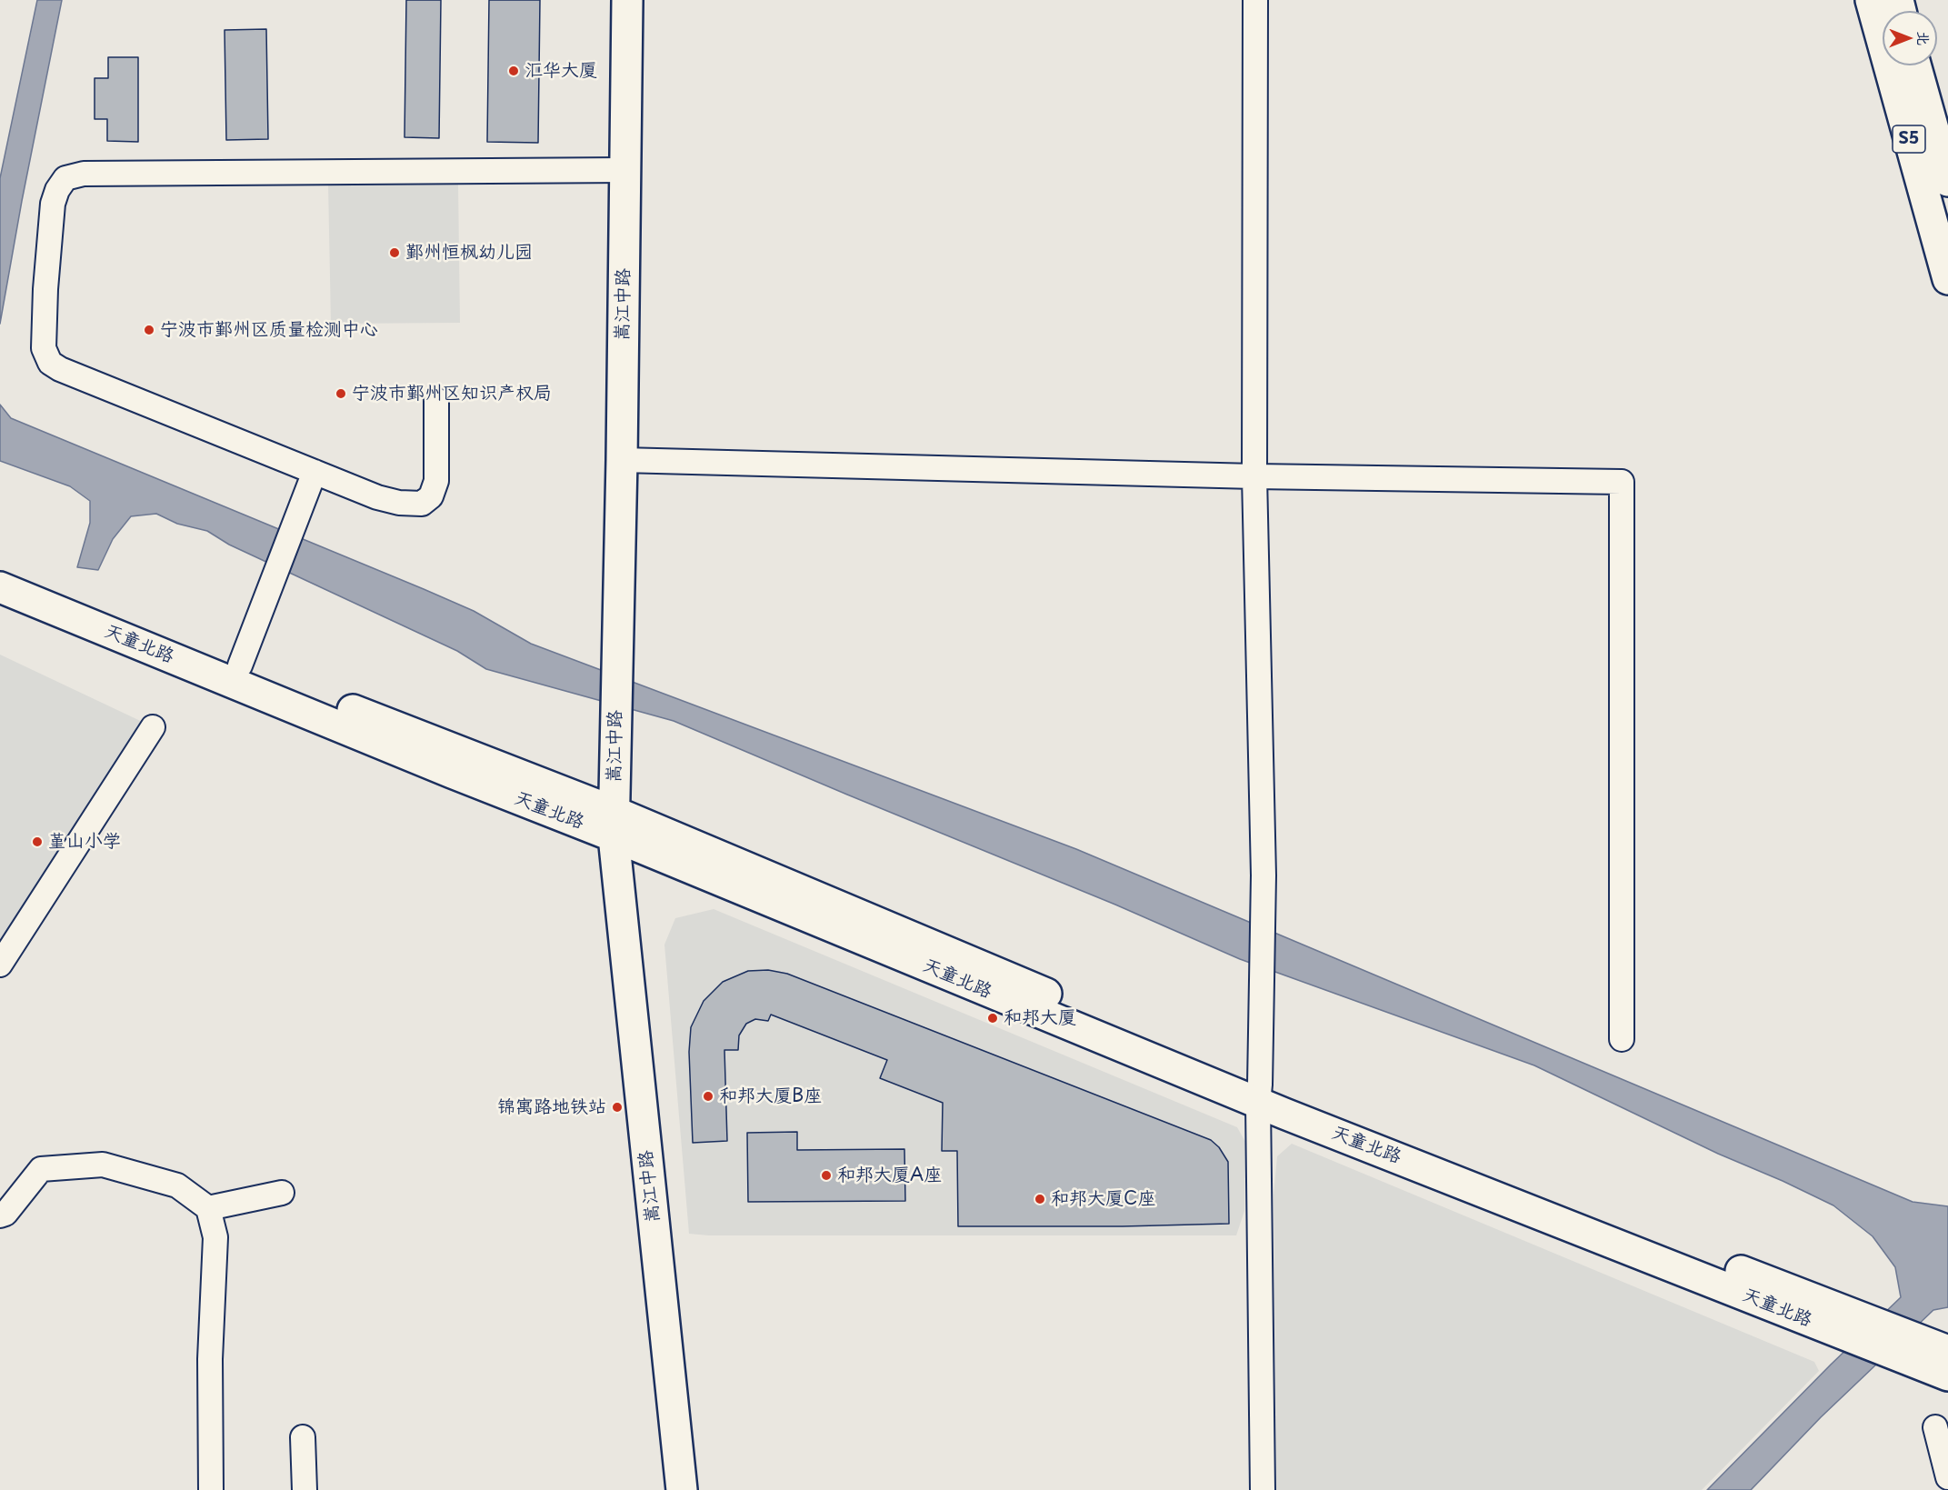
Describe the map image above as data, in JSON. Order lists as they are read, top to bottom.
{
  "streets": {
    "main road": ["S5", "嵩江中路", "天童北路"]
  },
  "crossings": [
    ["嵩江中路", "天童北路"]
  ],
  "places": [
    "汇华大厦",
    "鄞州恒枫幼儿园",
    "宁波市鄞州区质量检测中心",
    "宁波市鄞州区知识产权局",
    "堇山小学",
    "和邦大厦",
    "和邦大厦B座",
    "锦寓路地铁站",
    "和邦大厦A座",
    "和邦大厦C座"
  ],
  "north": "right"
}
